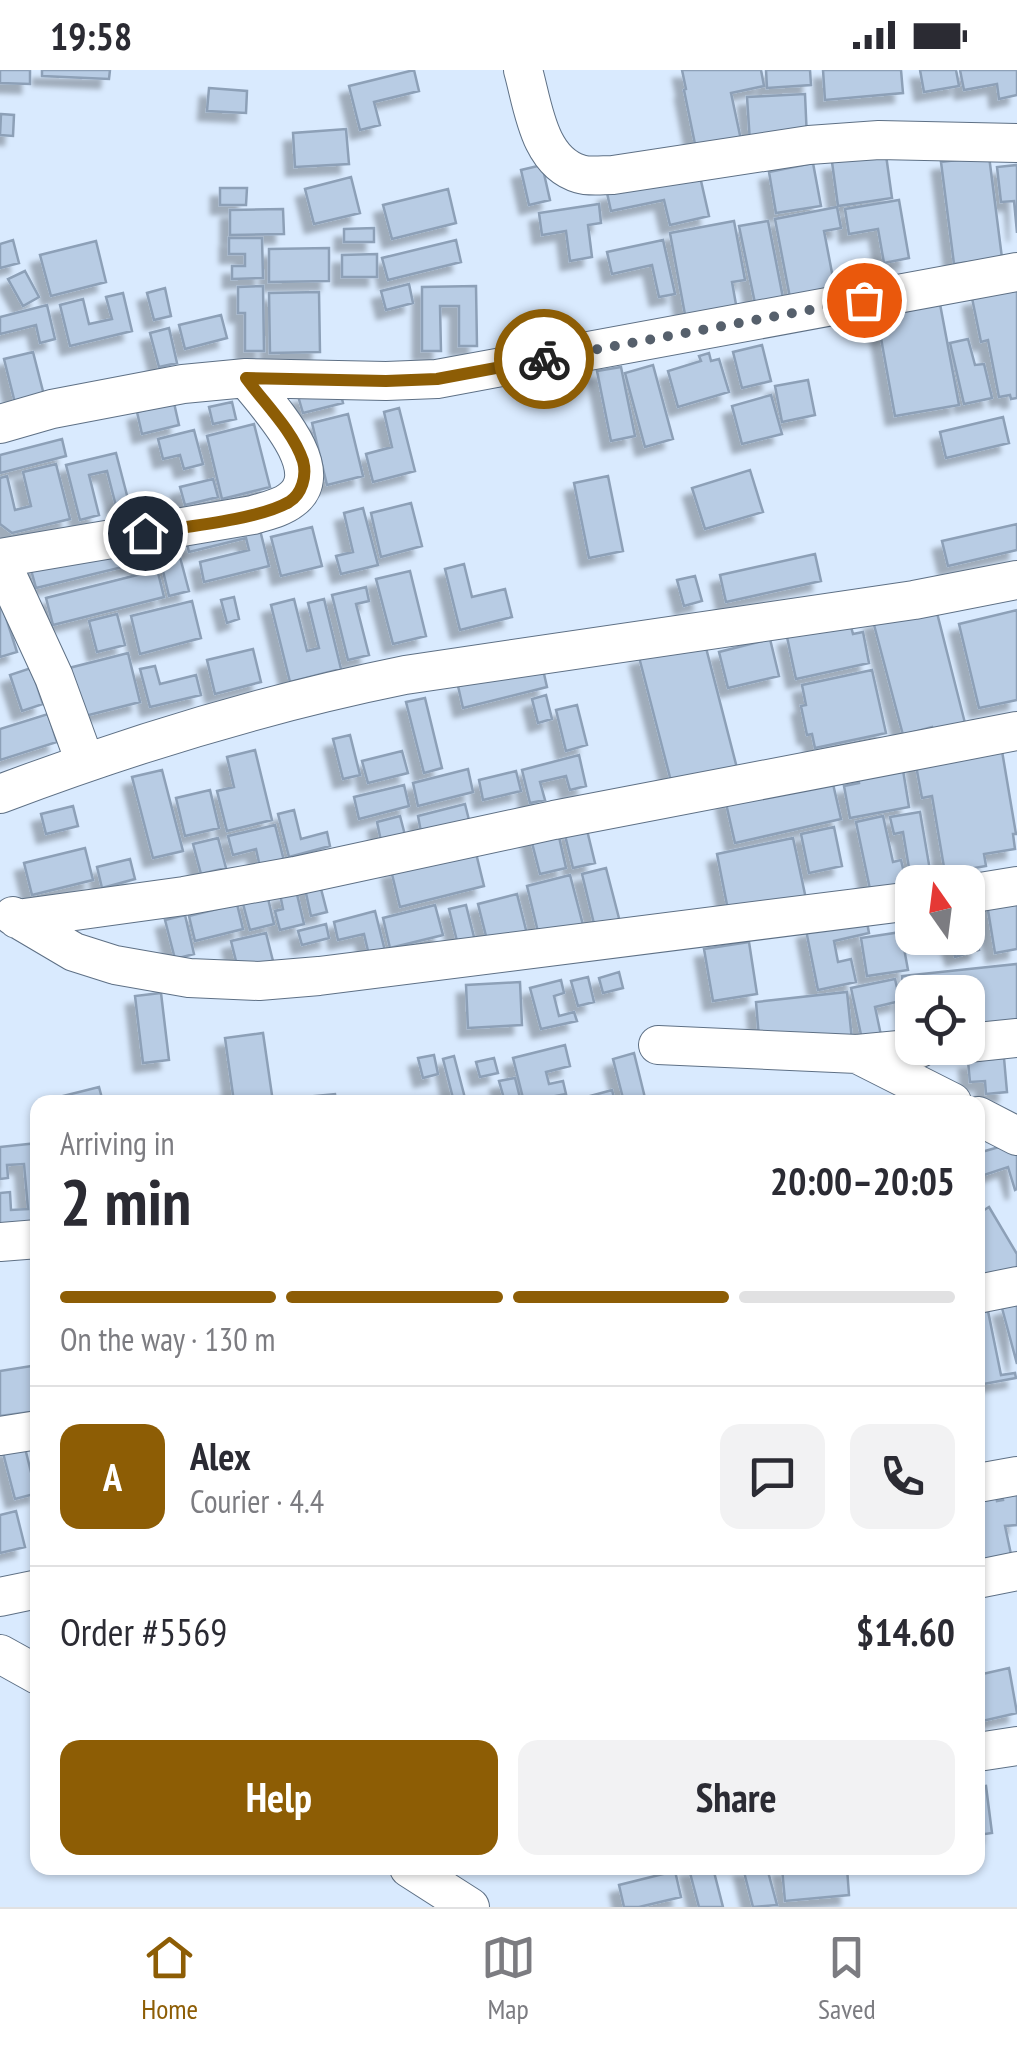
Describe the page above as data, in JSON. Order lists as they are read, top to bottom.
{
  "north": "top",
  "page": {
    "status": "19:58",
    "heading": ["2 min", "Arriving in", "20:00–20:05"],
    "panel": [
      "Alex",
      "Courier · 4.4",
      "Order #5569",
      "$14.60"
    ],
    "bar": "On the way · 130 m",
    "round": "A",
    "buttons": ["Help", "Share"],
    "tabs": ["Home", "Map", "Saved"]
  }
}
